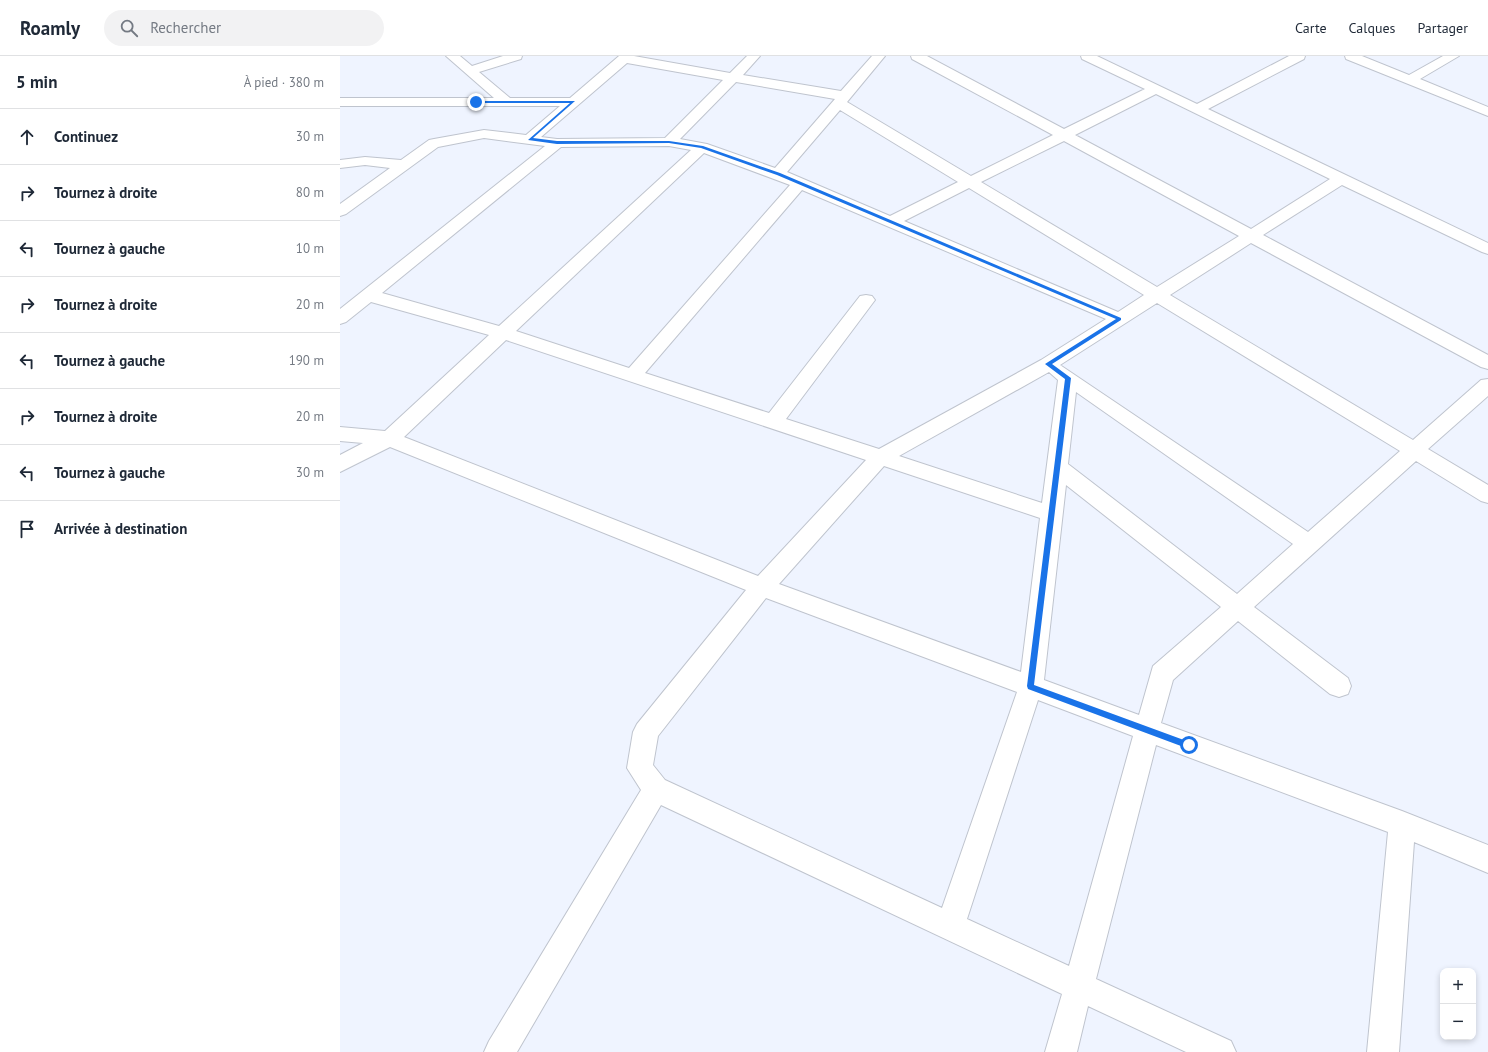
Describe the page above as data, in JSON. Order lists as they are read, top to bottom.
{
  "page": {
    "header": "Roamly",
    "search": "Rechercher",
    "nav": ["Carte", "Calques", "Partager"],
    "heading": ["5 min", "À pied · 380 m"],
    "list": [
      ["Continuez", "30 m"],
      ["Tournez à droite", "80 m"],
      ["Tournez à gauche", "10 m"],
      ["Tournez à droite", "20 m"],
      ["Tournez à gauche", "190 m"],
      ["Tournez à droite", "20 m"],
      ["Tournez à gauche", "30 m"],
      "Arrivée à destination"
    ],
    "map_buttons": ["+", "−"]
  }
}
